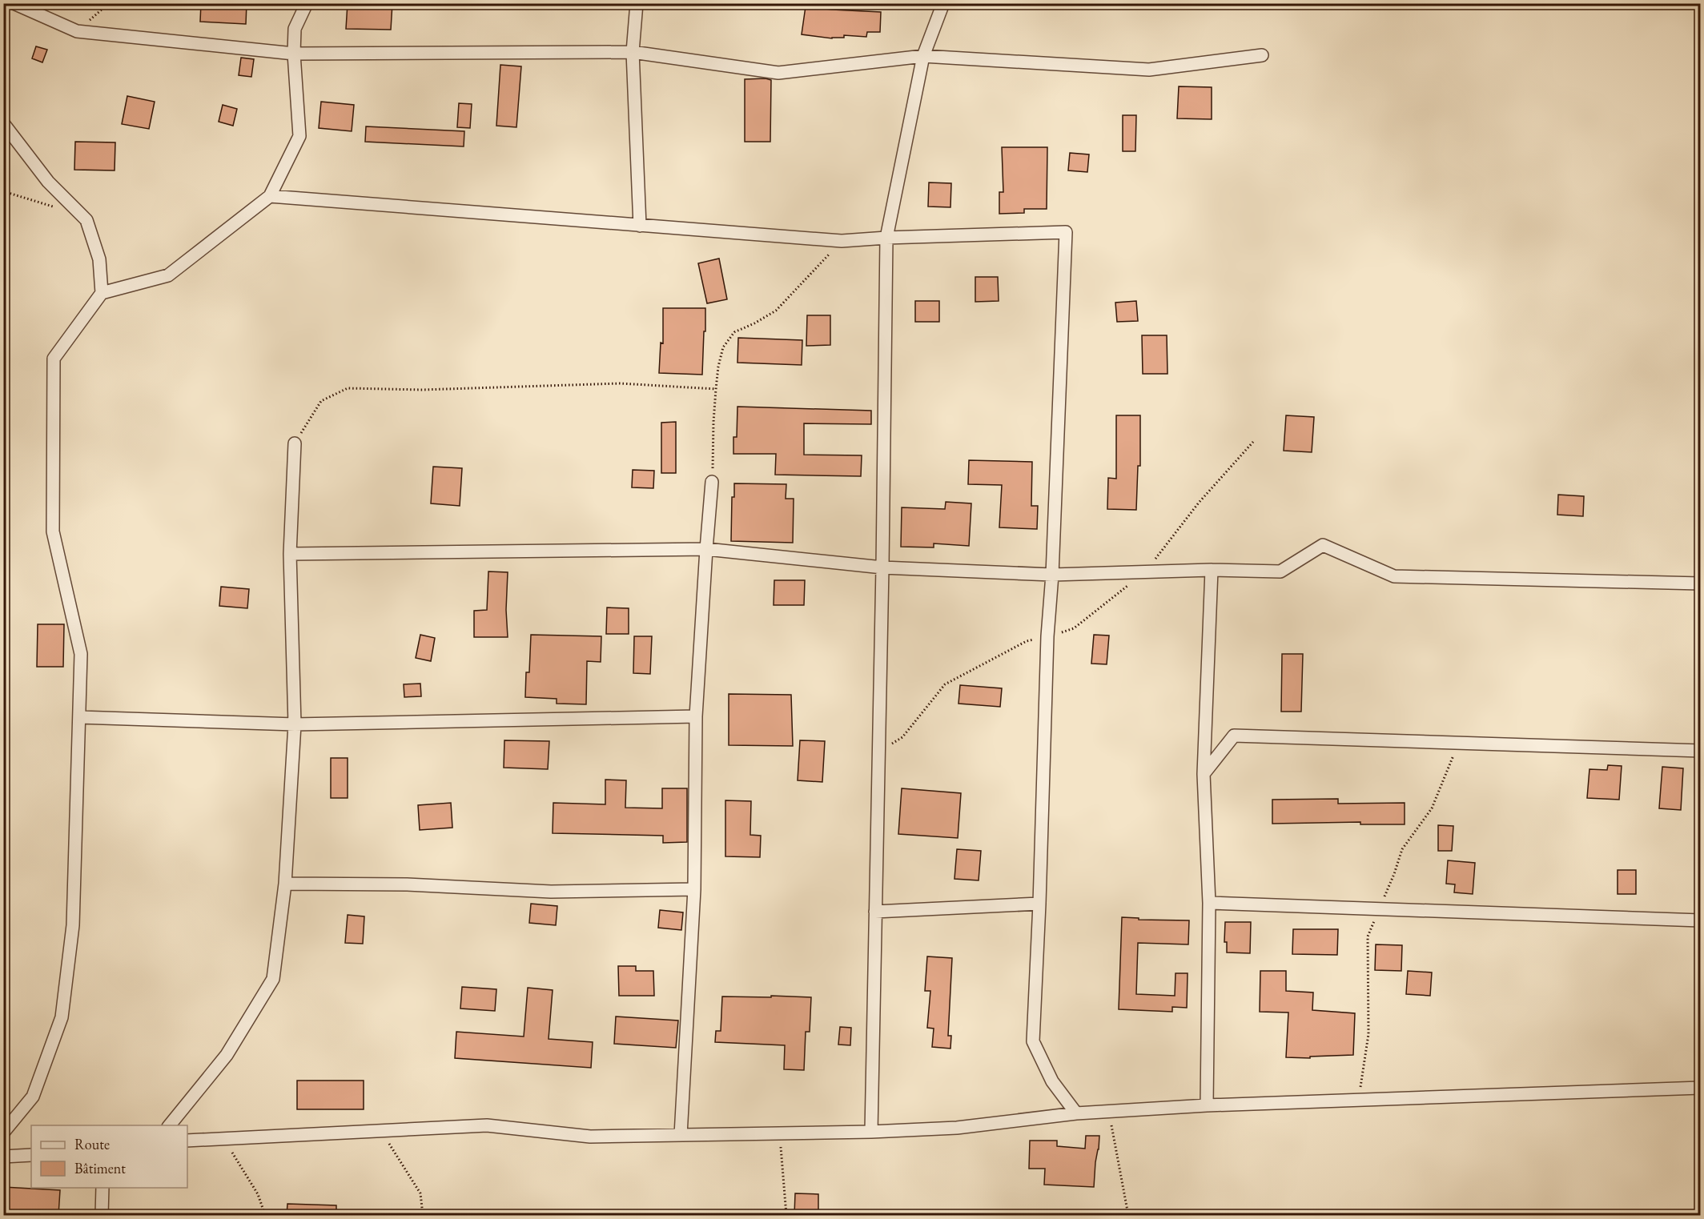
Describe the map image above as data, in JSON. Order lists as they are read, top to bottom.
{
  "legend": ["Route", "Bâtiment"]
}
